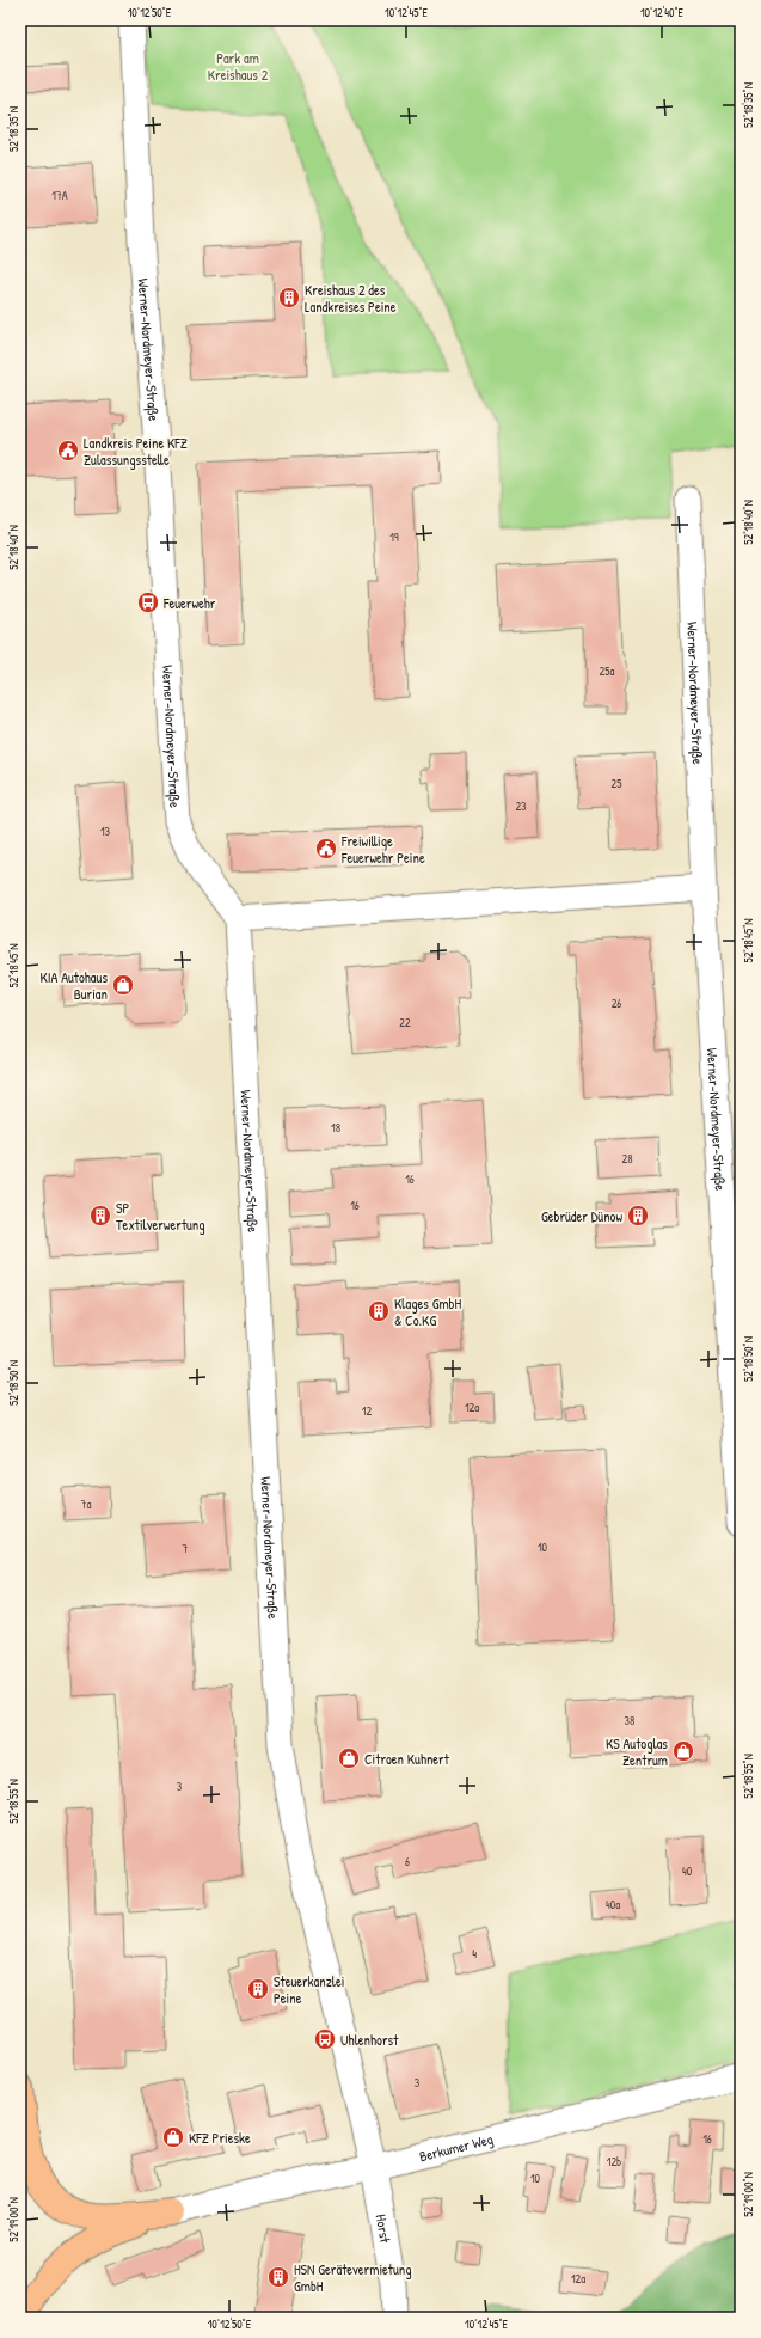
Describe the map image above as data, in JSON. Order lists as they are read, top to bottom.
{
  "streets": {
    "street": ["Werner-Nordmeyer-Straße", "Berkumer Weg", "Horst"]
  },
  "crossings": [
    ["Werner-Nordmeyer-Straße", "Berkumer Weg"],
    ["Werner-Nordmeyer-Straße", "Horst"],
    ["Berkumer Weg", "Horst"]
  ],
  "parks": ["Park am Kreishaus 2"],
  "places": {
    "building": [
      "Kreishaus 2 des Landkreises Peine",
      "SP Textilverwertung",
      "Gebrüder Dünow",
      "Klages GmbH & Co.KG",
      "Steuerkanzlei Peine",
      "HSN Gerätevermietung GmbH"
    ],
    "public building": ["Landkreis Peine KFZ Zulassungsstelle", "Freiwillige Feuerwehr Peine"],
    "bus stop": ["Feuerwehr", "Uhlenhorst"],
    "shop": [
      "KIA Autohaus Burian",
      "KS Autoglas Zentrum",
      "Citroen Kuhnert",
      "KFZ Prieske"
    ]
  },
  "house_numbers": [
    "17A",
    "19",
    "25a",
    "25",
    "23",
    "13",
    "26",
    "22",
    "18",
    "28",
    "16",
    "16",
    "12a",
    "12",
    "7a",
    "10",
    "7",
    "38",
    "3",
    "6",
    "40",
    "40a",
    "4",
    "3",
    "16",
    "12b",
    "10",
    "12a"
  ],
  "coordinates": [
    "10°12'50\"E",
    "10°12'45\"E",
    "10°12'40\"E",
    "52°18'35\"N",
    "52°18'40\"N",
    "52°18'45\"N",
    "52°18'50\"N",
    "52°18'55\"N",
    "52°19'00\"N"
  ]
}
